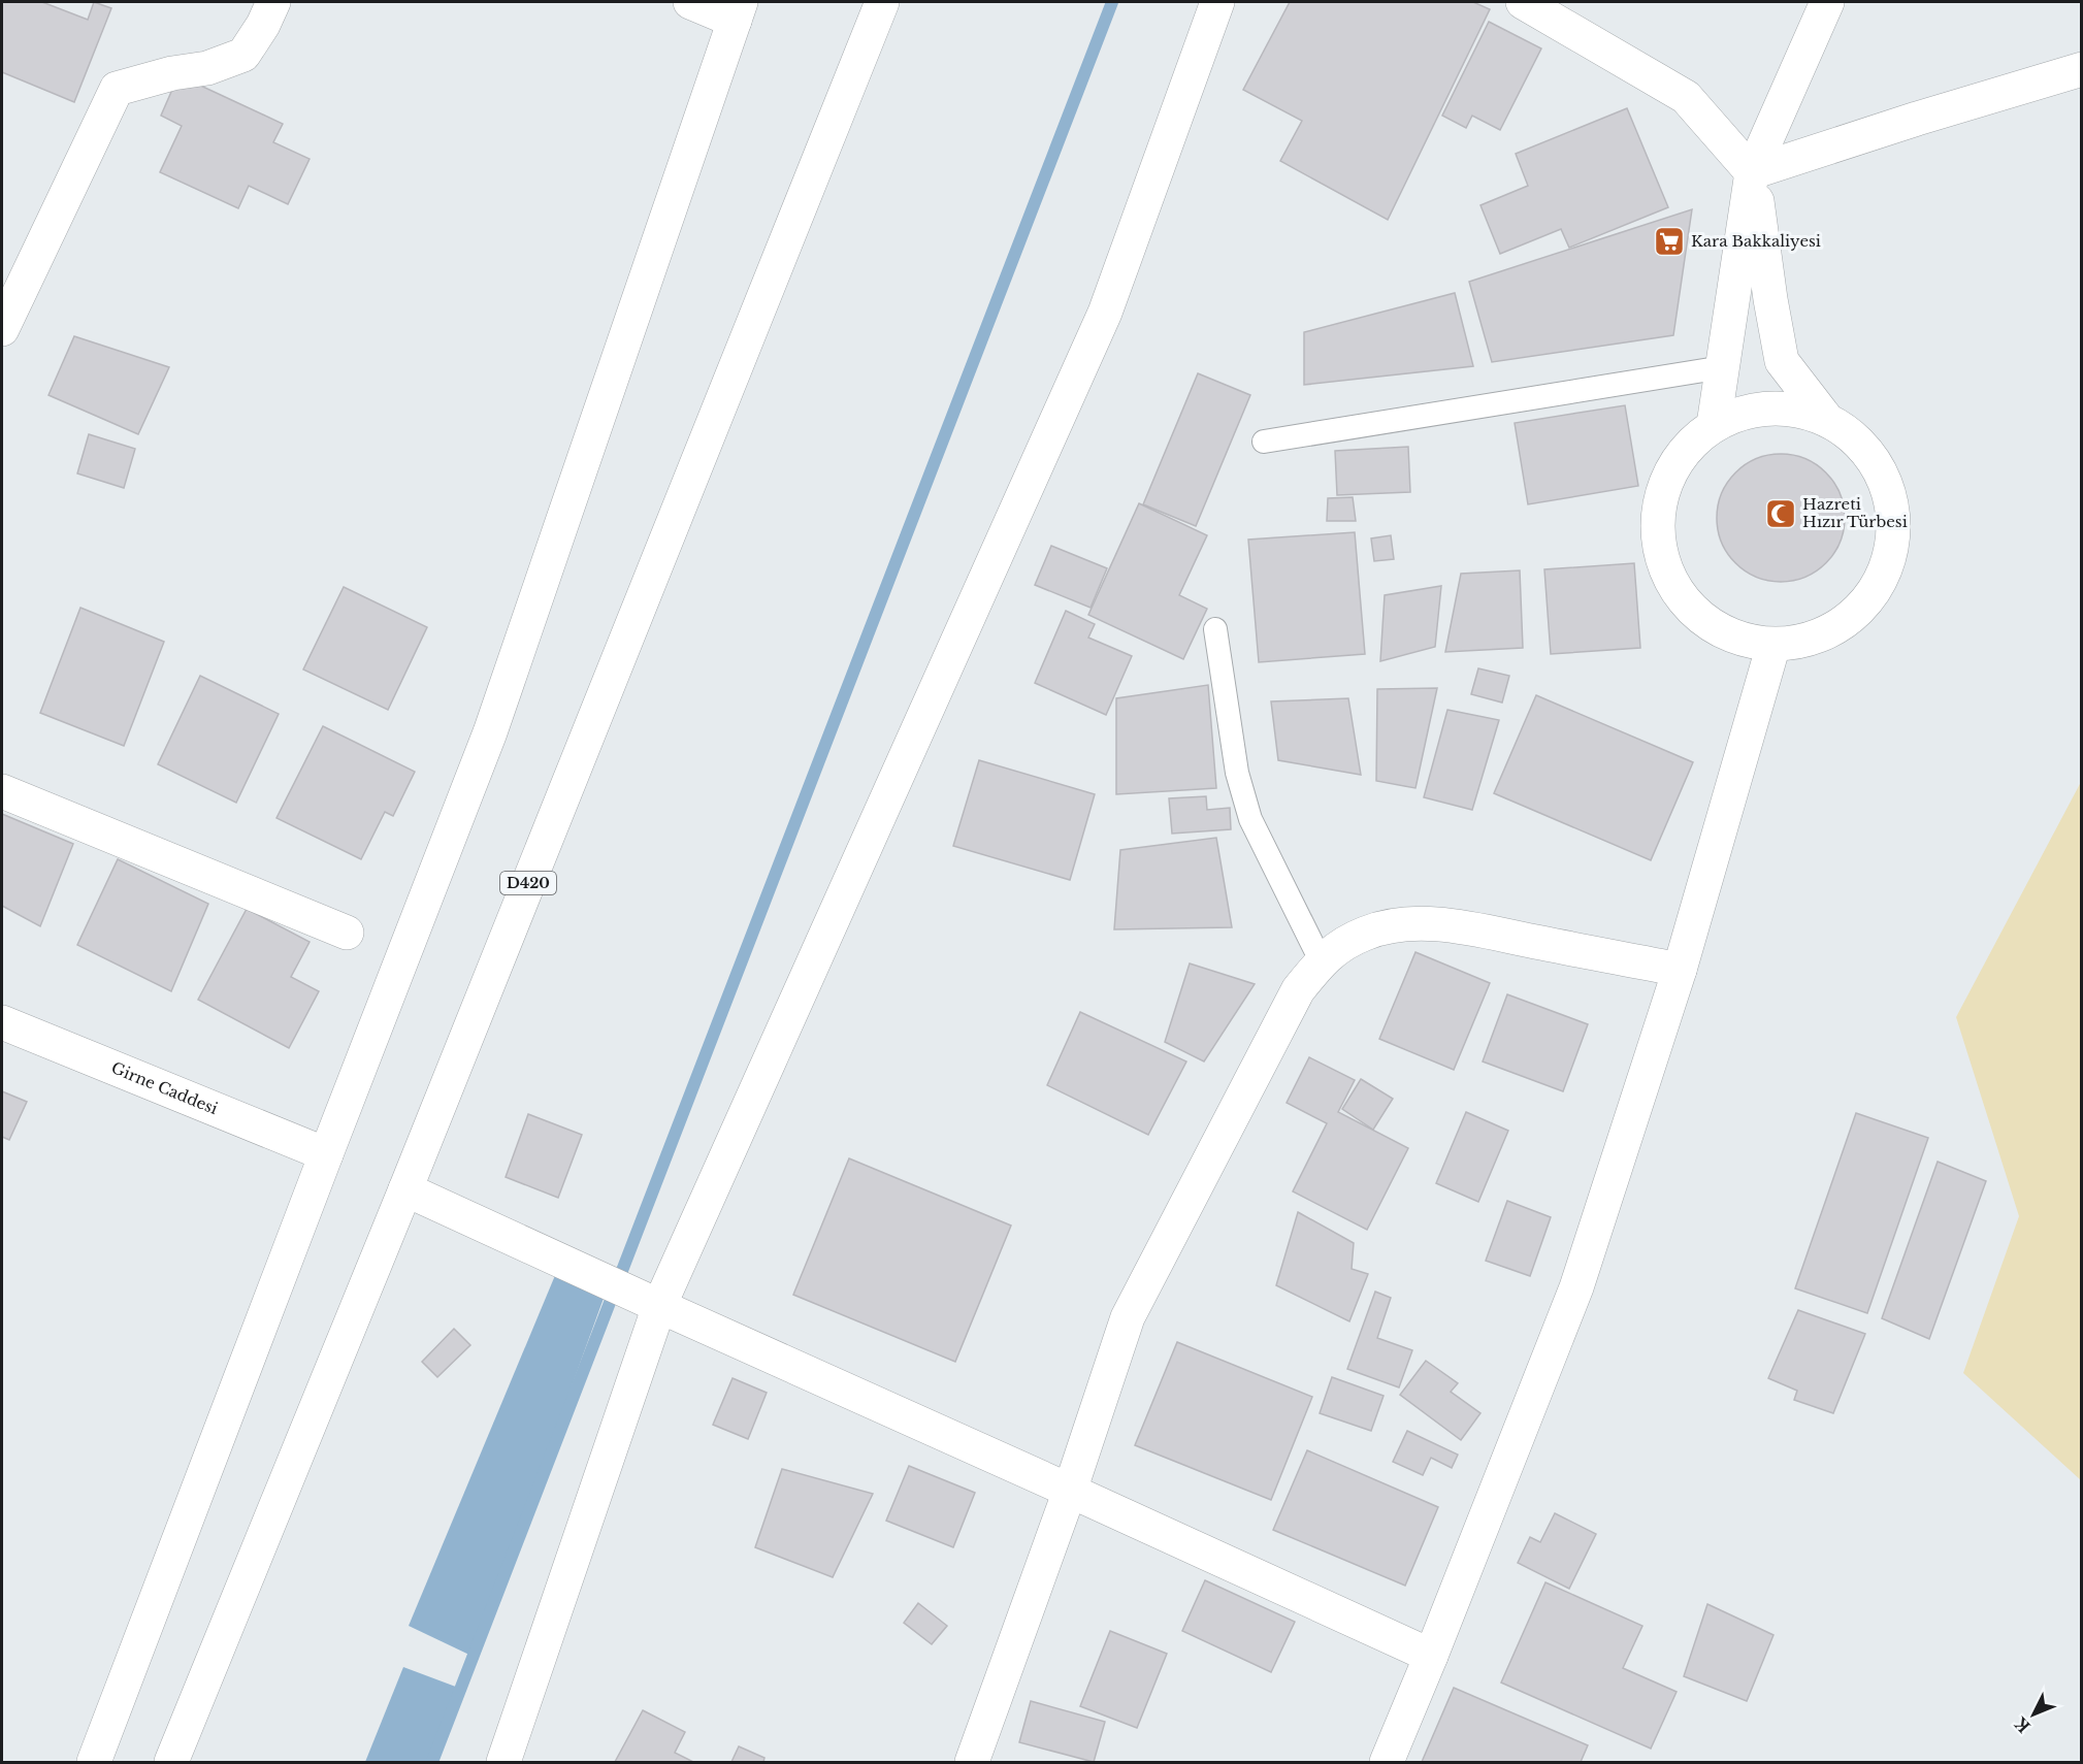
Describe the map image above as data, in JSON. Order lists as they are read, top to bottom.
{
  "streets": {
    "street": ["D420", "Girne Caddesi"]
  },
  "places": {
    "supermarket": ["Kara Bakkaliyesi"],
    "mosque": ["Hazreti Hızır Türbesi"]
  },
  "north": "bottom left"
}
